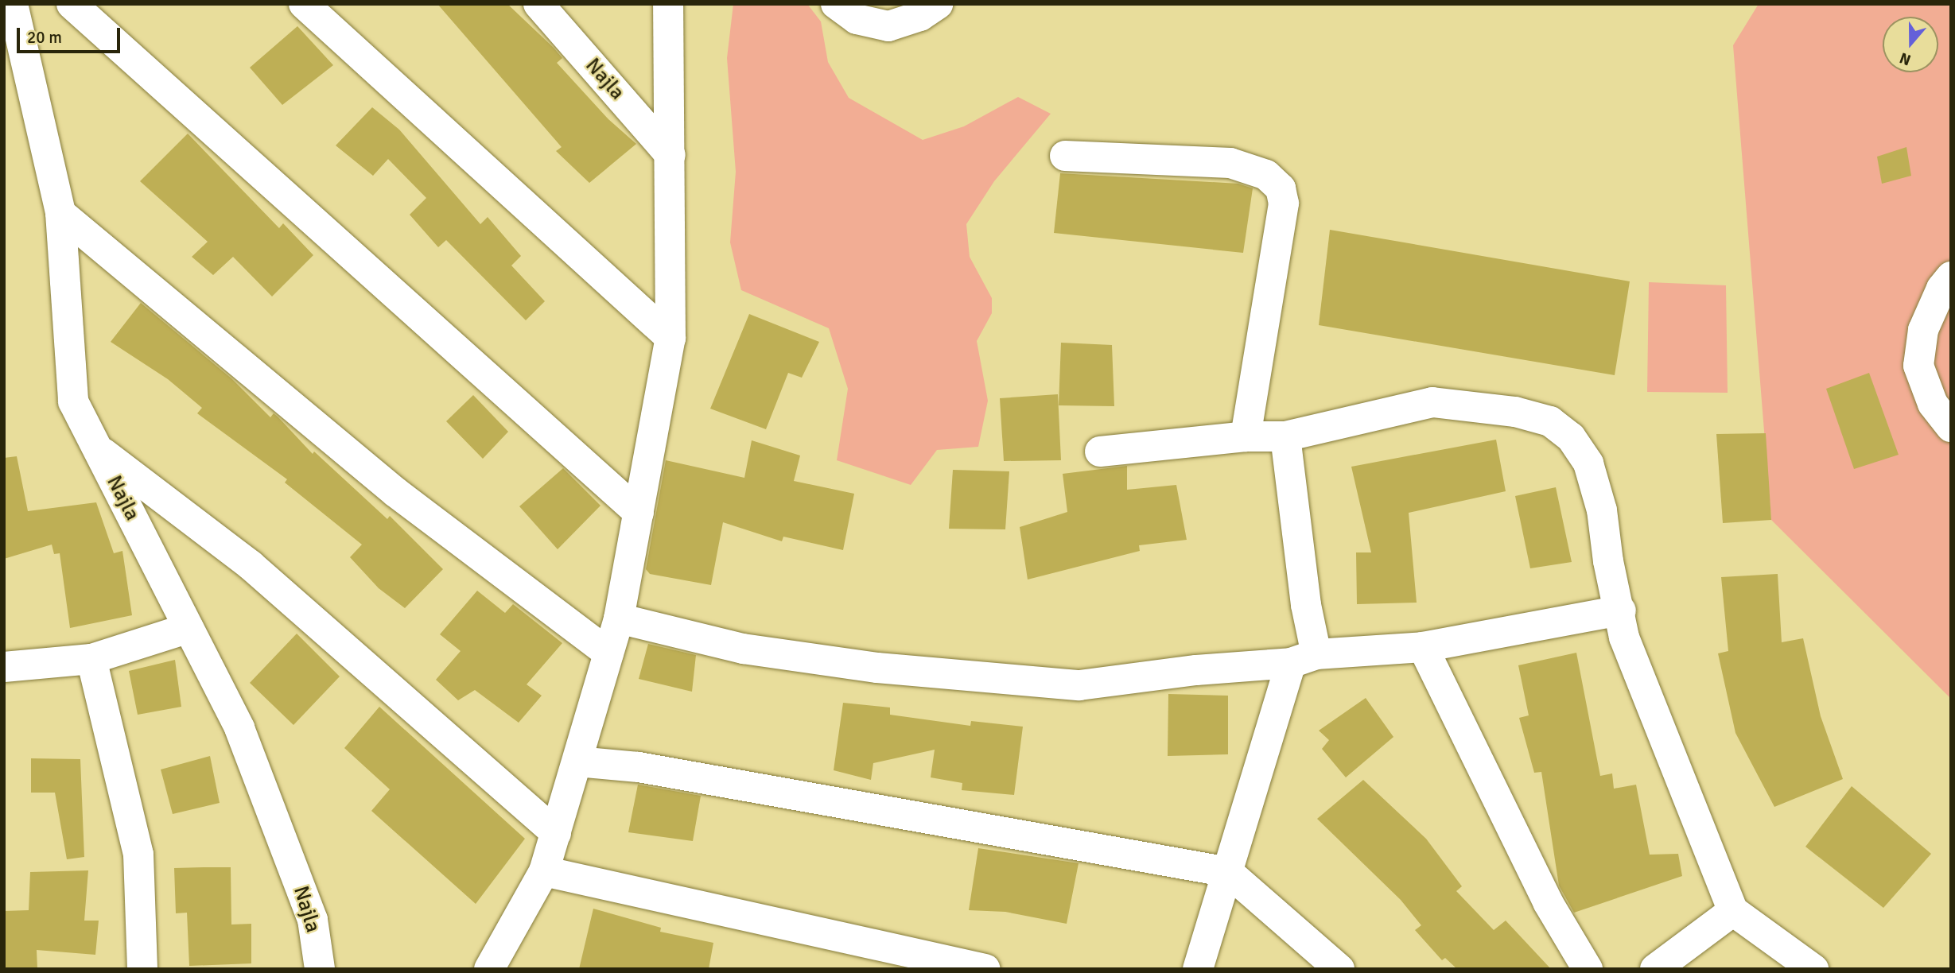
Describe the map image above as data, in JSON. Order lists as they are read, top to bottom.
{
  "streets": {
    "street": ["Najla"]
  },
  "scale_bar": "20 m",
  "north": "bottom"
}
